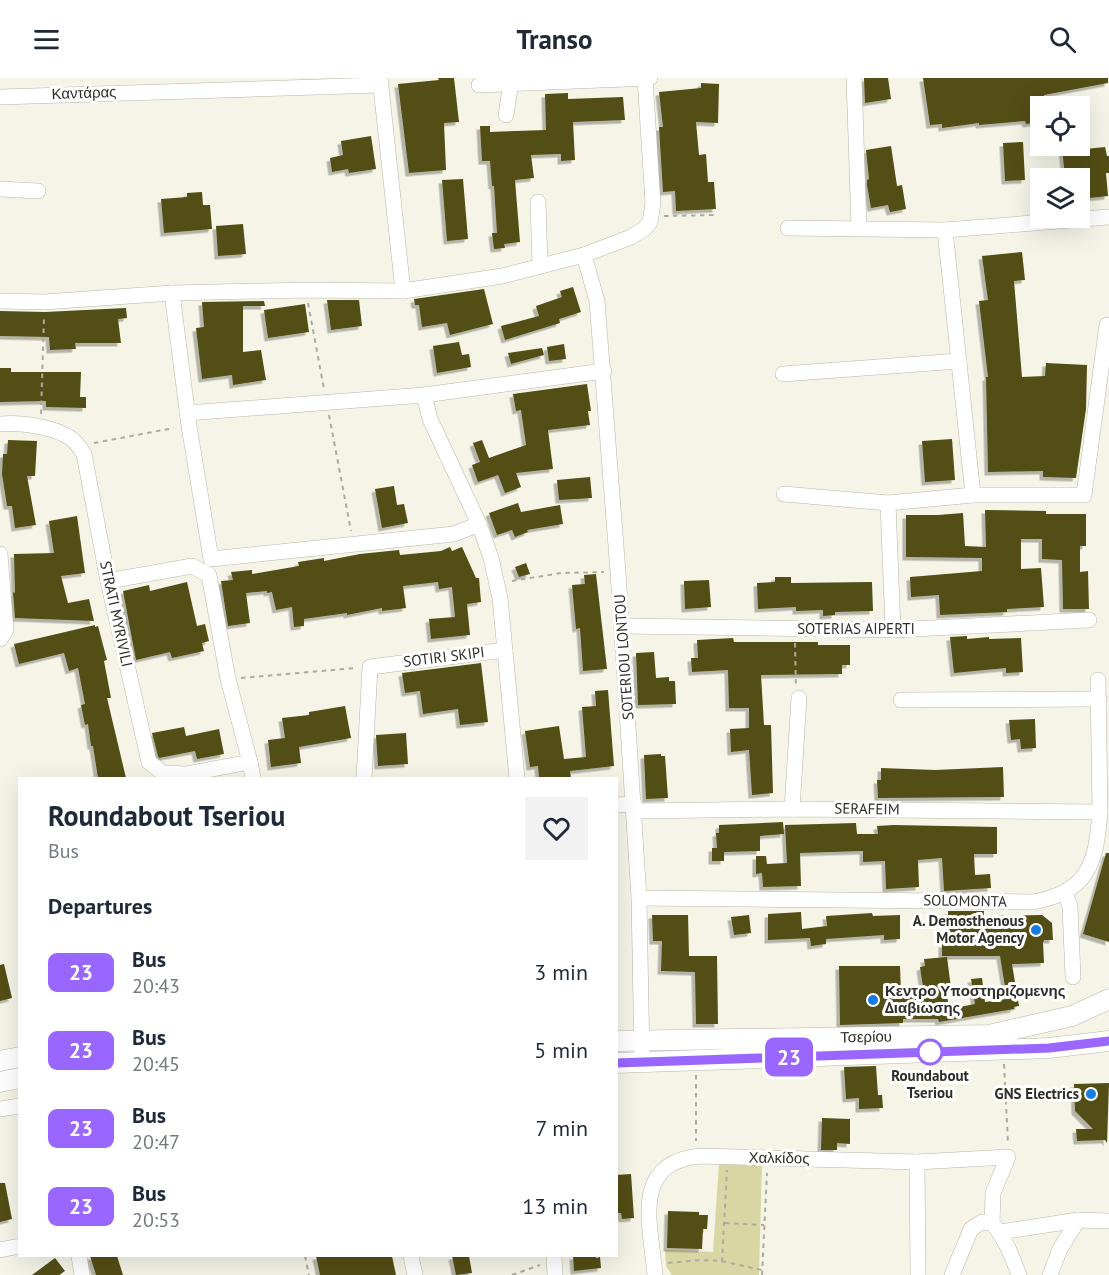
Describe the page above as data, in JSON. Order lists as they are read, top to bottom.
{
  "streets": {
    "main road": ["Τσερίου"],
    "street": [
      "Καντάρας",
      "STRATI MYRIVILI",
      "SOTERIAS AIPERTI",
      "SOTIRI SKIPI",
      "SOTERIOU LONTOU",
      "SERAFEIM",
      "SOLOMONTA",
      "Χαλκίδος"
    ]
  },
  "crossings": [
    ["SOTERIAS AIPERTI", "SOTERIOU LONTOU"],
    ["SOTERIOU LONTOU", "SERAFEIM"],
    ["SOTERIOU LONTOU", "SOLOMONTA"],
    ["SOTERIOU LONTOU", "Τσερίου"]
  ],
  "places": [
    "A. Demosthenous Motor Agency",
    "Κεντρο Υποστηριζομενης Διαβιωσης",
    "Roundabout Tseriou",
    "GNS Electrics"
  ],
  "lines": ["bus line 23"],
  "page": {
    "header": "Transo",
    "on_map": "23",
    "heading": [
      ["Roundabout Tseriou", "Bus"],
      "Departures"
    ],
    "list": [
      {
        "mark": "23",
        "name": "Bus",
        "note": "20:43",
        "value": "3 min"
      },
      {
        "mark": "23",
        "name": "Bus",
        "note": "20:45",
        "value": "5 min"
      },
      {
        "mark": "23",
        "name": "Bus",
        "note": "20:47",
        "value": "7 min"
      },
      {
        "mark": "23",
        "name": "Bus",
        "note": "20:53",
        "value": "13 min"
      }
    ]
  }
}
